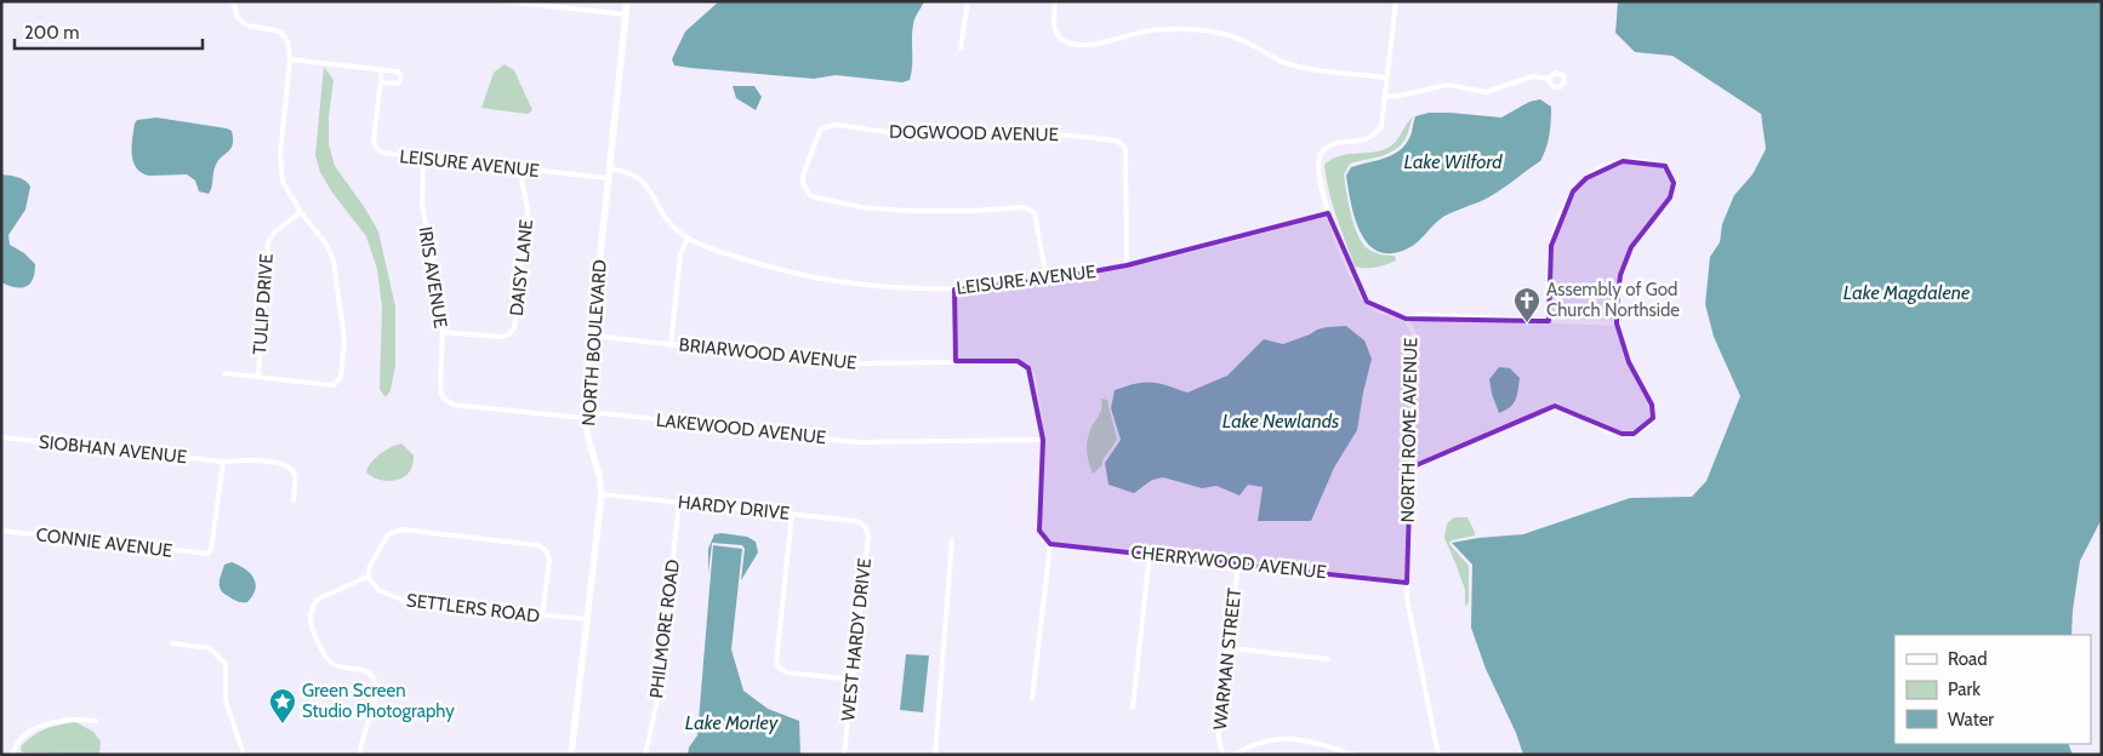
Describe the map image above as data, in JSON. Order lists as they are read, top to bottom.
{
  "streets": {
    "street": [
      "DOGWOOD AVENUE",
      "LEISURE AVENUE",
      "DAISY LANE",
      "IRIS AVENUE",
      "TULIP DRIVE",
      "NORTH BOULEVARD",
      "BRIARWOOD AVENUE",
      "LAKEWOOD AVENUE",
      "NORTH ROME AVENUE",
      "SIOBHAN AVENUE",
      "HARDY DRIVE",
      "CONNIE AVENUE",
      "CHERRYWOOD AVENUE",
      "SETTLERS ROAD",
      "PHILMORE ROAD",
      "WEST HARDY DRIVE",
      "WARMAN STREET"
    ]
  },
  "crossings": [
    ["DOGWOOD AVENUE", "LEISURE AVENUE"],
    ["LEISURE AVENUE", "DAISY LANE"],
    ["LEISURE AVENUE", "IRIS AVENUE"],
    ["LEISURE AVENUE", "NORTH BOULEVARD"],
    ["LEISURE AVENUE", "NORTH ROME AVENUE"],
    ["DAISY LANE", "IRIS AVENUE"],
    ["IRIS AVENUE", "LAKEWOOD AVENUE"],
    ["NORTH BOULEVARD", "BRIARWOOD AVENUE"],
    ["NORTH BOULEVARD", "LAKEWOOD AVENUE"],
    ["NORTH BOULEVARD", "HARDY DRIVE"],
    ["NORTH BOULEVARD", "SETTLERS ROAD"],
    ["BRIARWOOD AVENUE", "LAKEWOOD AVENUE"],
    ["NORTH ROME AVENUE", "CHERRYWOOD AVENUE"],
    ["SIOBHAN AVENUE", "CONNIE AVENUE"],
    ["HARDY DRIVE", "PHILMORE ROAD"],
    ["HARDY DRIVE", "WEST HARDY DRIVE"],
    ["CHERRYWOOD AVENUE", "WARMAN STREET"]
  ],
  "water": [
    "Lake Wilford",
    "Lake Magdalene",
    "Lake Newlands",
    "Lake Morley"
  ],
  "places": {
    "church": ["Assembly of God Church Northside"],
    "place": ["Green Screen Studio Photography"]
  },
  "legend": ["Road", "Park", "Water"],
  "scale_bar": "200 m"
}
